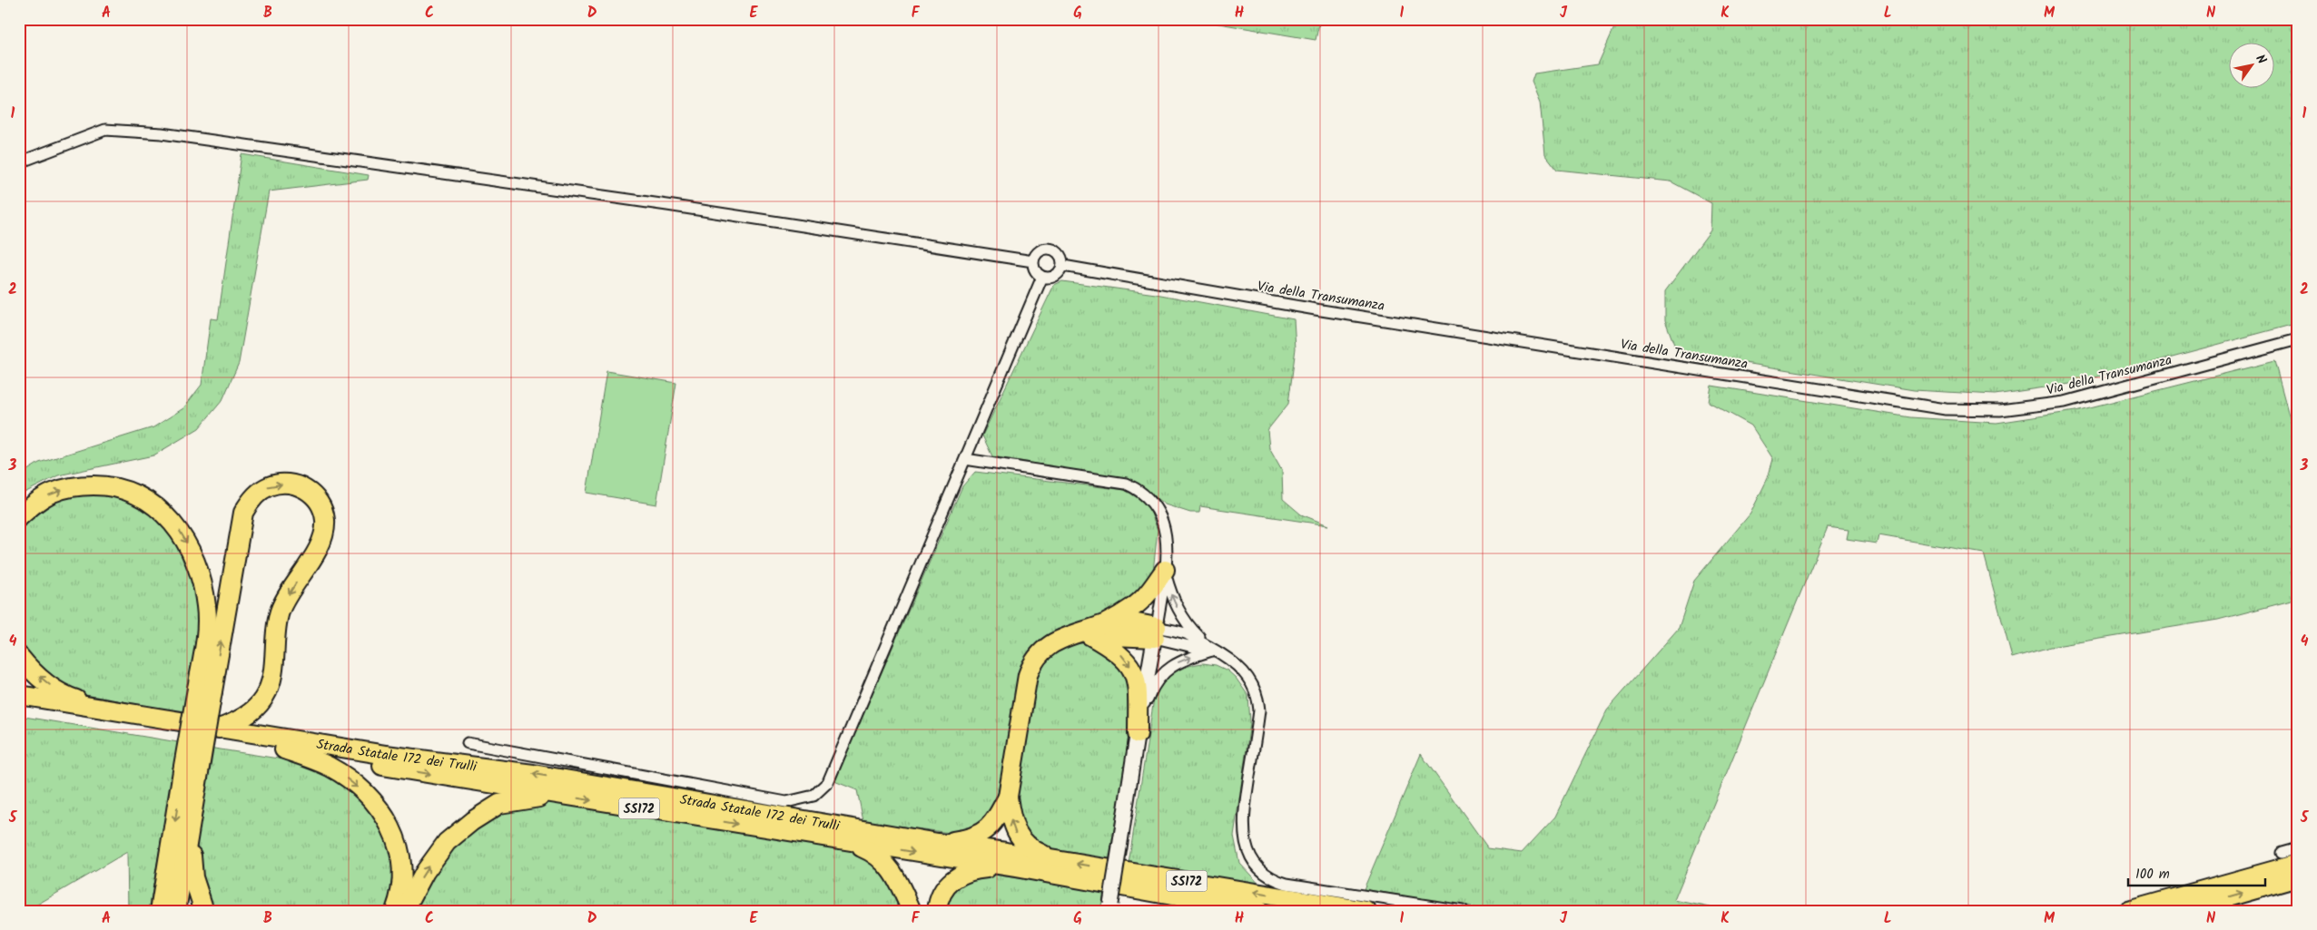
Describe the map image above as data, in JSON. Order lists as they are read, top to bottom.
{
  "streets": {
    "highway": ["Strada Statale 172 dei Trulli", "SS172"],
    "street": ["Via della Transumanza"]
  },
  "scale_bar": "100 m",
  "north": "top right",
  "grid": {
    "columns": [
      "A",
      "B",
      "C",
      "D",
      "E",
      "F",
      "G",
      "H",
      "I",
      "J",
      "K",
      "L",
      "M",
      "N"
    ],
    "rows": [
      "1",
      "2",
      "3",
      "4",
      "5"
    ]
  }
}
